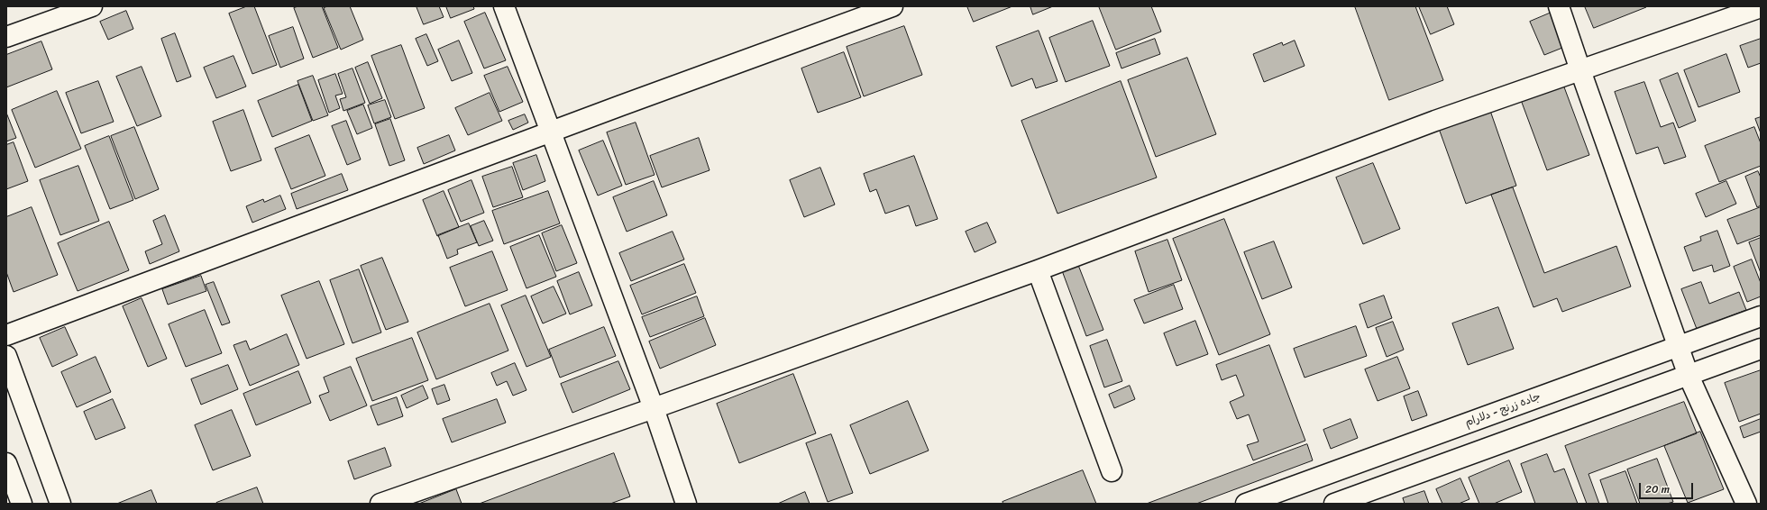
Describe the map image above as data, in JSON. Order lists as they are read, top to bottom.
{
  "streets": {
    "main road": ["جاده زرنج - دلارام"]
  },
  "scale_bar": "20 m"
}
